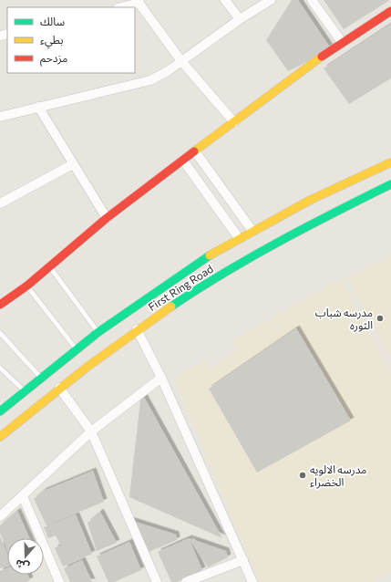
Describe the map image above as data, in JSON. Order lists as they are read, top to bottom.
{
  "streets": {
    "main road": ["First Ring Road"]
  },
  "places": ["مدرسه شباب الثوره", "مدرسه الالويه الخضراء"],
  "legend": ["سالك", "بطيء", "مزدحم"],
  "north": "bottom"
}
